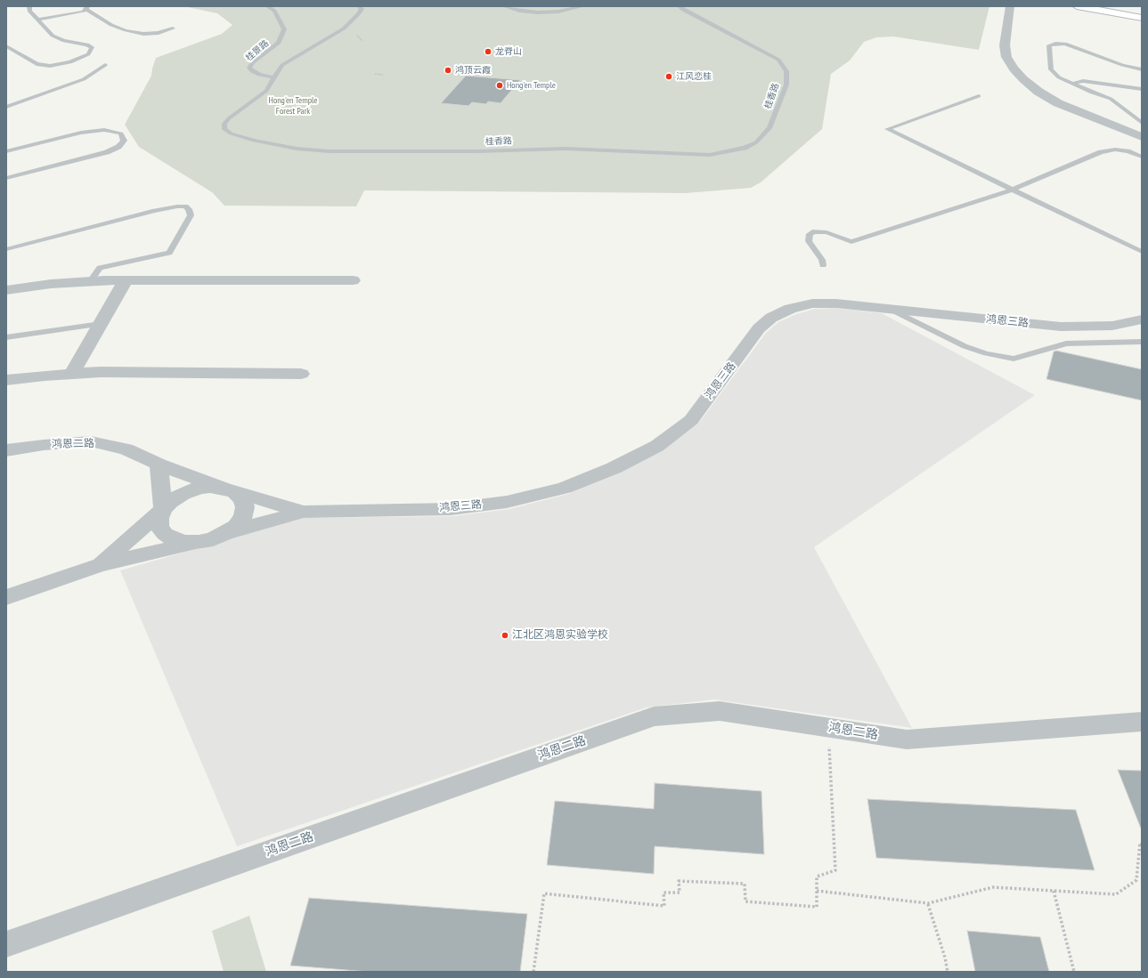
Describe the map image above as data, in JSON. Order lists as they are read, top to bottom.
{
  "streets": {
    "street": ["鸿恩三路", "鸿恩二路"],
    "lane": ["桂景路", "桂香路"]
  },
  "crossings": [
    ["桂景路", "桂香路"]
  ],
  "parks": ["Hong'en Temple Forest Park"],
  "places": [
    "龙脊山",
    "鸿顶云霞",
    "江风恋桂",
    "Hong'en Temple",
    "江北区鸿恩实验学校"
  ]
}
